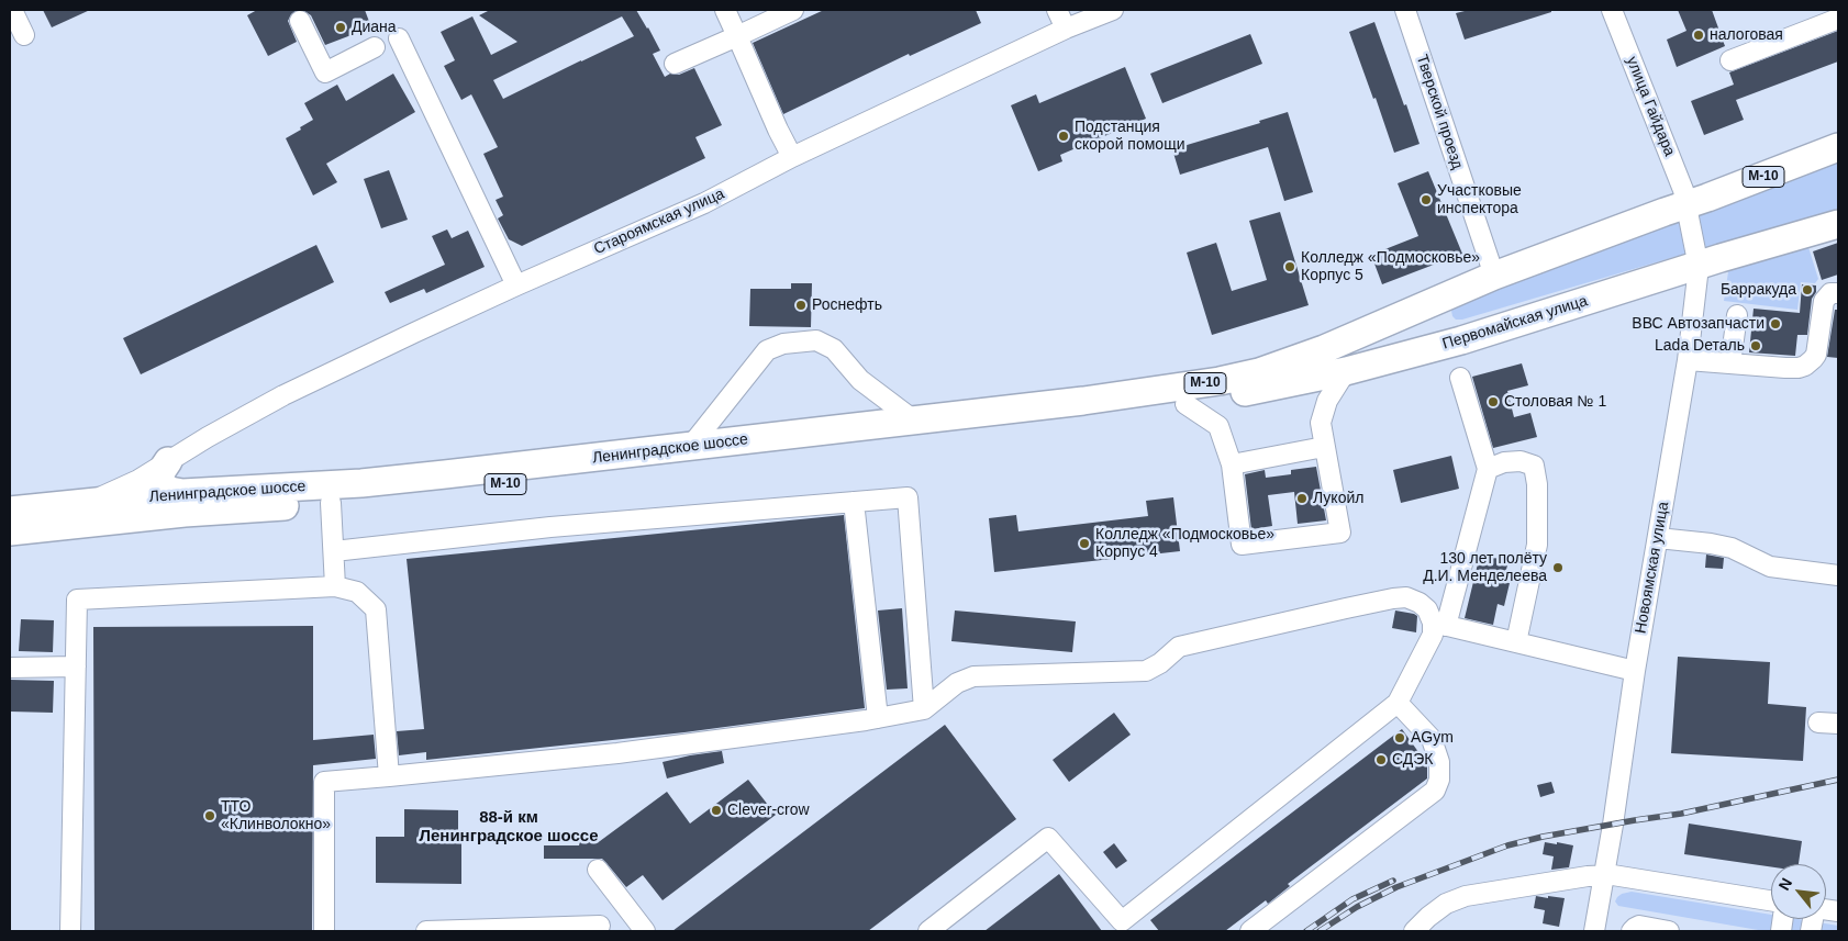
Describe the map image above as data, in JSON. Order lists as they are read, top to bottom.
{
  "streets": {
    "highway": ["М-10", "Первомайская улица", "Ленинградское шоссе"],
    "street": [
      "улица Гайдара",
      "Тверской проезд",
      "Староямская улица",
      "Новоямская улица"
    ]
  },
  "crossings": [
    ["улица Гайдара", "М-10"],
    ["улица Гайдара", "Новоямская улица"],
    ["Тверской проезд", "М-10"],
    ["М-10", "Ленинградское шоссе"],
    ["М-10", "Новоямская улица"],
    ["Староямская улица", "Ленинградское шоссе"],
    ["Первомайская улица", "Ленинградское шоссе"],
    ["Первомайская улица", "Новоямская улица"]
  ],
  "districts": ["88-й км Ленинградское шоссе"],
  "places": [
    "Диана",
    "налоговая",
    "Подстанция скорой помощи",
    "Участковые инспектора",
    "Колледж «Подмосковье» Корпус 5",
    "Барракуда",
    "Роснефть",
    "ВВС Автозапчасти",
    "Lada Dеталь",
    "Столовая № 1",
    "Лукойл",
    "Колледж «Подмосковье» Корпус 4",
    "130 лет полёту Д.И. Менделеева",
    "AGym",
    "СДЭК",
    "Clever-crow",
    "ТТО «Клинволокно»"
  ],
  "north": "top left"
}
